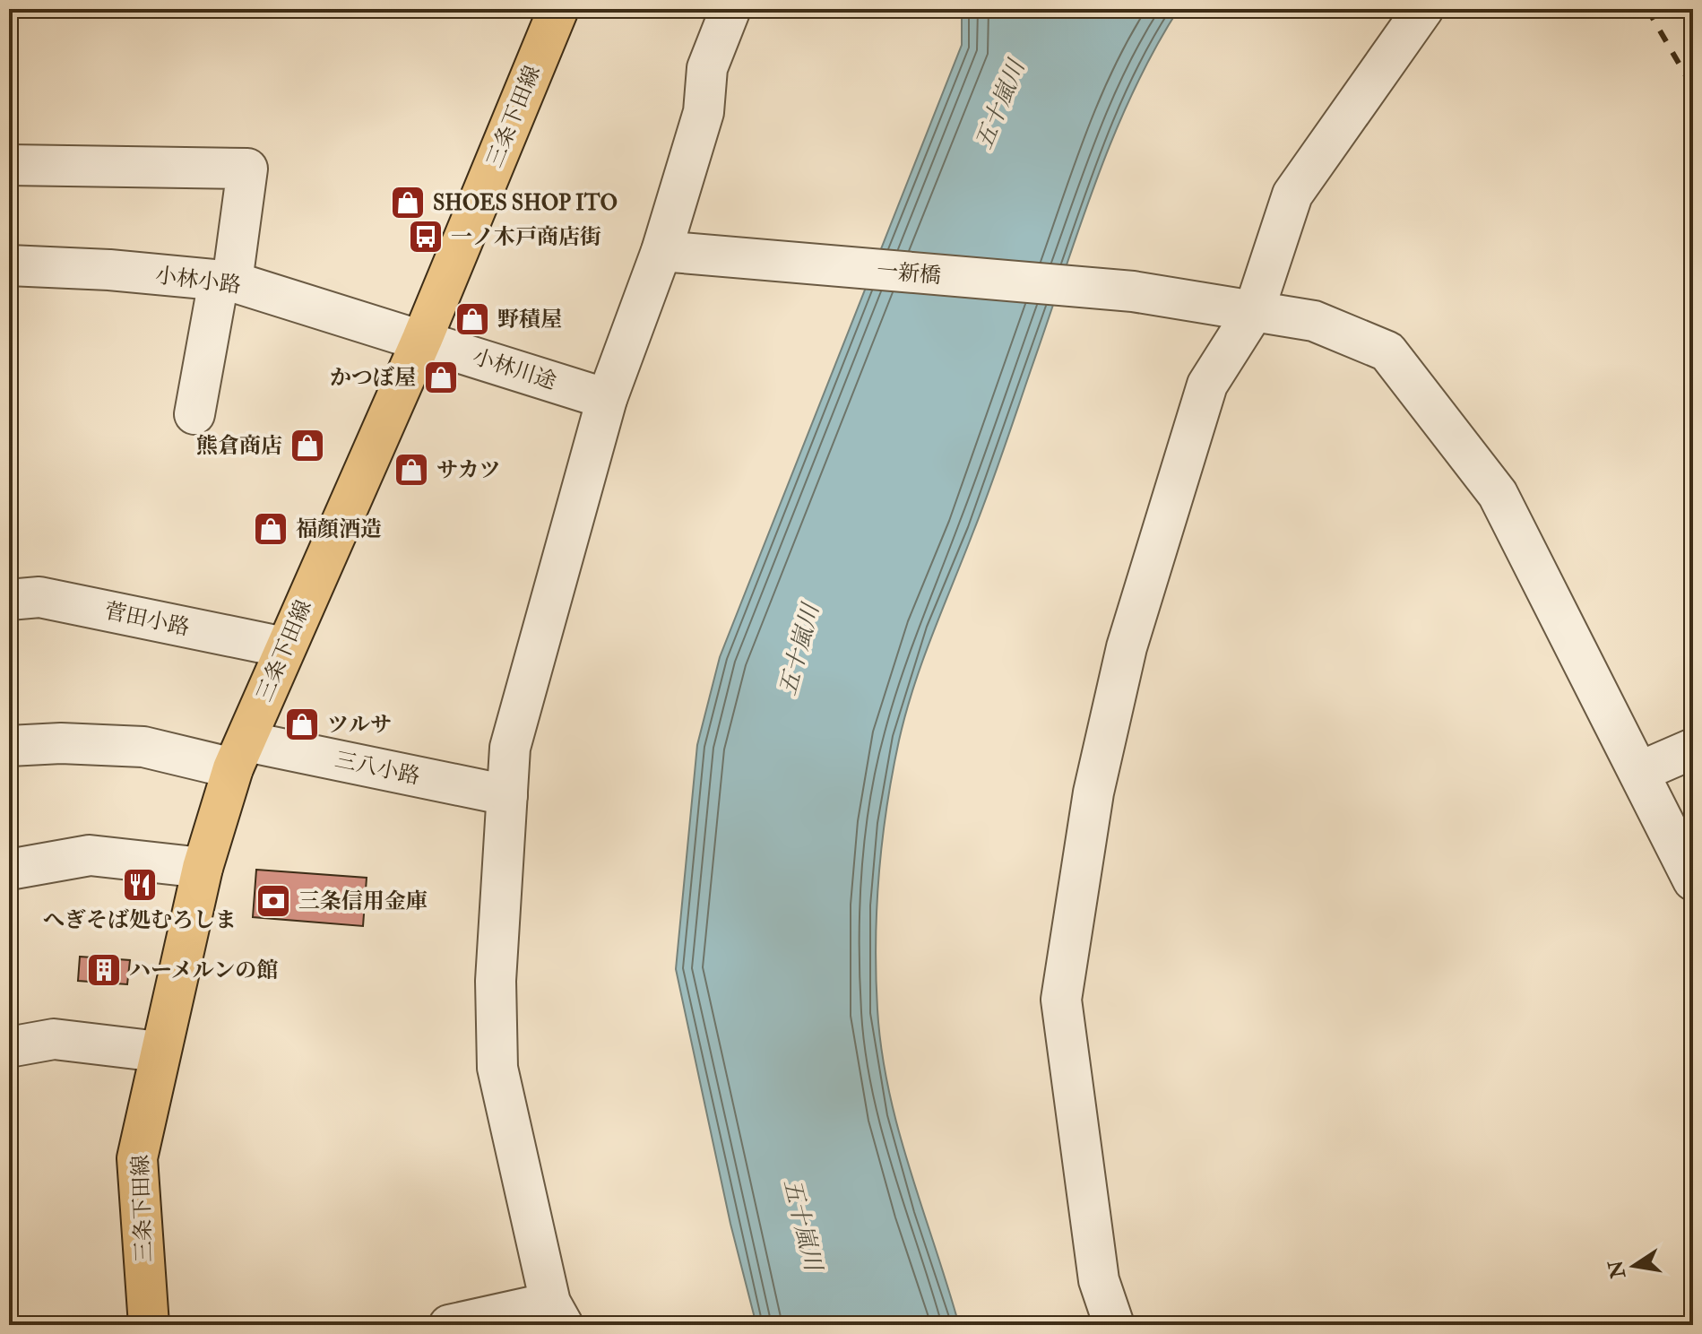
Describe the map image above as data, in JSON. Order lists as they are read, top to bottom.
{
  "streets": {
    "main road": ["三条下田線"],
    "street": [
      "一新橋",
      "小林小路",
      "小林川途",
      "菅田小路",
      "三八小路"
    ]
  },
  "crossings": [
    ["三条下田線", "小林小路"],
    ["三条下田線", "小林川途"],
    ["三条下田線", "菅田小路"],
    ["三条下田線", "三八小路"],
    ["小林小路", "小林川途"]
  ],
  "water": ["五十嵐川"],
  "places": {
    "shop": [
      "SHOES SHOP ITO",
      "野積屋",
      "かつぼ屋",
      "熊倉商店",
      "サカツ",
      "福顔酒造",
      "ツルサ"
    ],
    "bus stop": ["一ノ木戸商店街"],
    "restaurant": ["へぎそば処むろしま"],
    "bank": ["三条信用金庫"],
    "building": ["ハーメルンの館"]
  },
  "north": "left"
}
